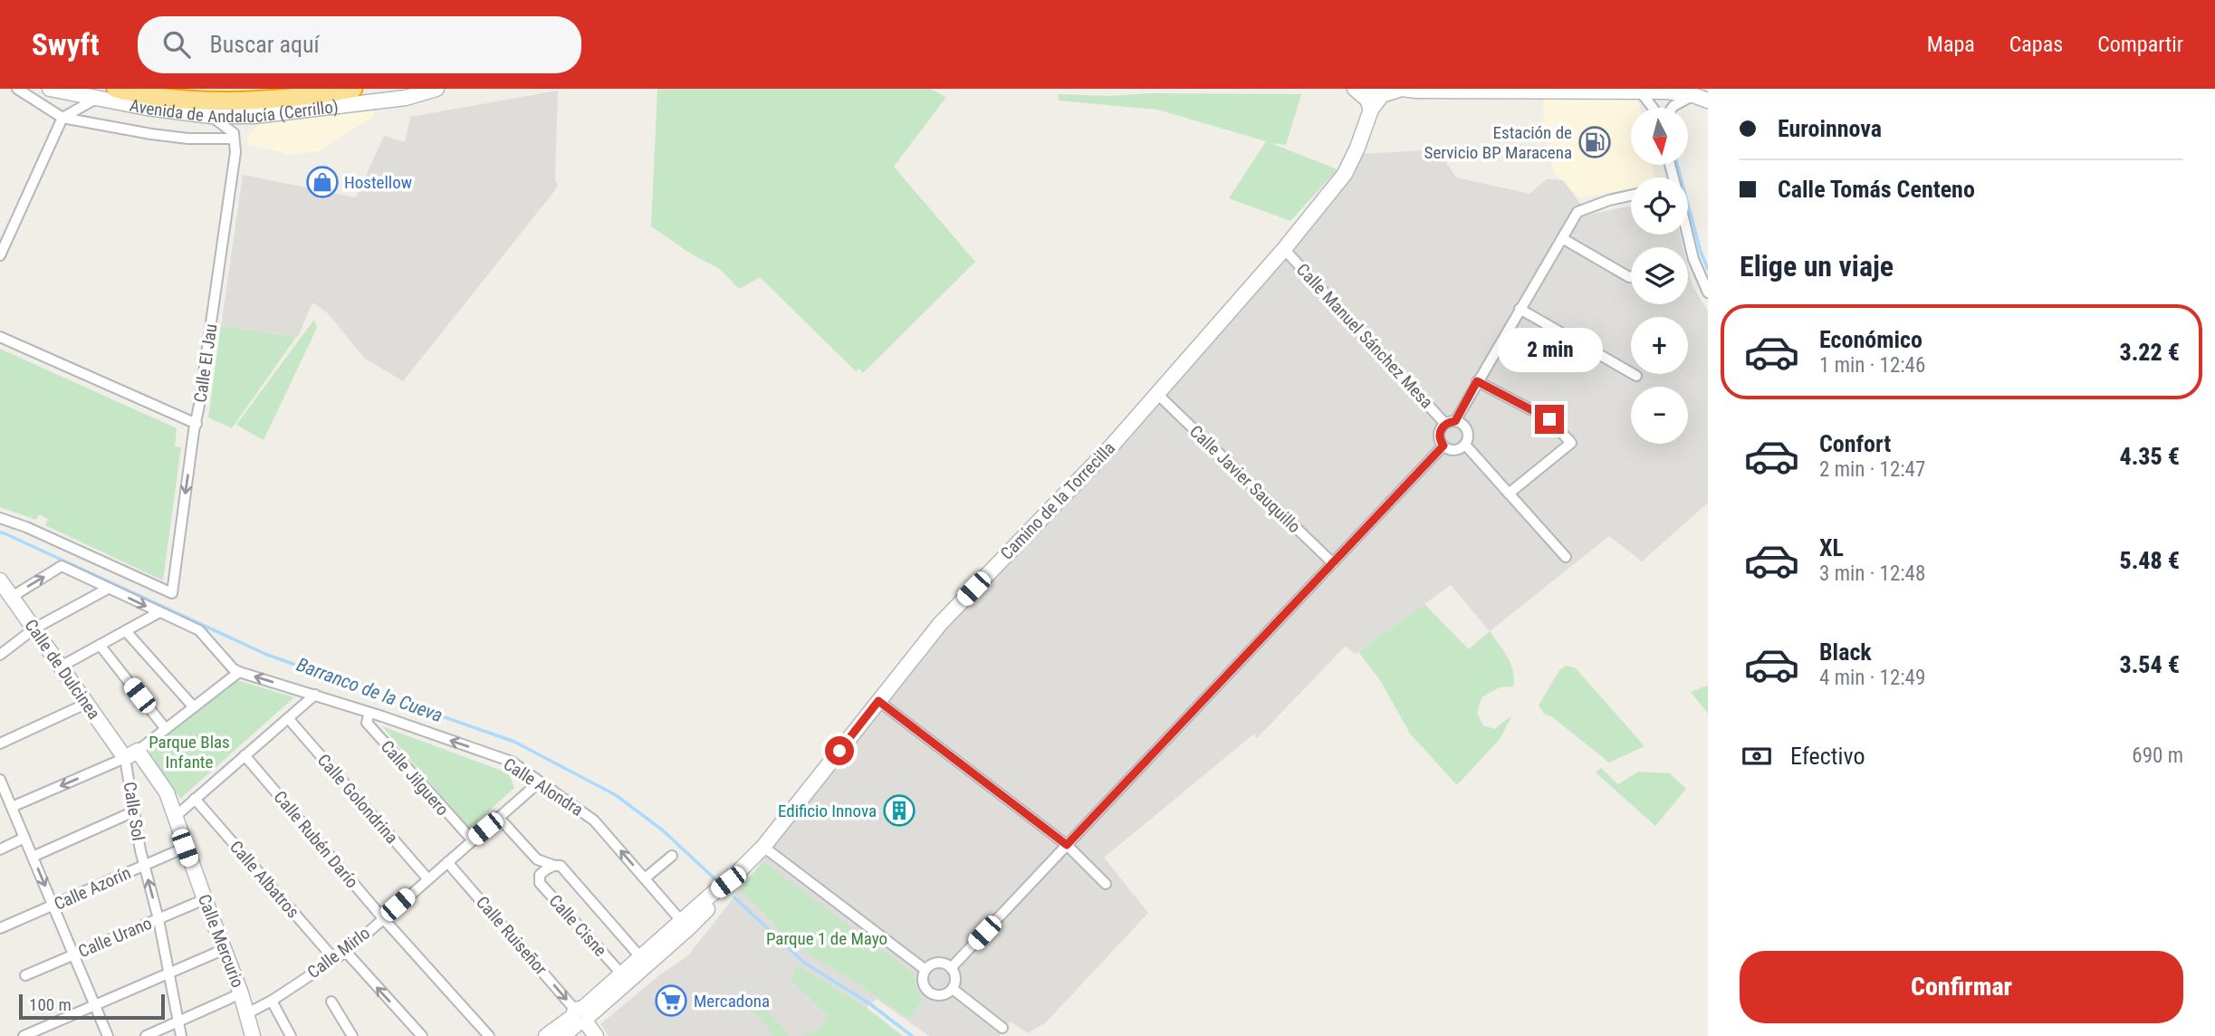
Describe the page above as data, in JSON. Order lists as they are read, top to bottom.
{
  "streets": {
    "highway": ["Avenida de Andalucía (Cerrillo)"],
    "street": [
      "Calle Manuel Sánchez Mesa",
      "Calle El Jau",
      "Calle Javier Sauquillo",
      "Camino de la Torrecilla",
      "Calle de Dulcinea",
      "Calle Jilguero",
      "Calle Alondra",
      "Calle Golondrina",
      "Calle Sol",
      "Calle Rubén Darío",
      "Calle Albatros",
      "Calle Azorín",
      "Calle Cisne",
      "Calle Ruiseñor",
      "Calle Urano",
      "Calle Mercurio",
      "Calle Mirlo"
    ]
  },
  "crossings": [
    ["Calle Manuel Sánchez Mesa", "Camino de la Torrecilla"],
    ["Calle Javier Sauquillo", "Camino de la Torrecilla"],
    ["Camino de la Torrecilla", "Calle Alondra"],
    ["Camino de la Torrecilla", "Calle Cisne"],
    ["Camino de la Torrecilla", "Calle Ruiseñor"],
    ["Calle de Dulcinea", "Calle Sol"],
    ["Calle de Dulcinea", "Calle Mercurio"],
    ["Calle Jilguero", "Calle Alondra"],
    ["Calle Jilguero", "Calle Mirlo"],
    ["Calle Alondra", "Calle Mirlo"],
    ["Calle Golondrina", "Calle Mirlo"],
    ["Calle Sol", "Calle Azorín"],
    ["Calle Sol", "Calle Urano"],
    ["Calle Rubén Darío", "Calle Mirlo"],
    ["Calle Albatros", "Calle Mirlo"],
    ["Calle Azorín", "Calle Mercurio"],
    ["Calle Cisne", "Calle Mirlo"],
    ["Calle Ruiseñor", "Calle Mirlo"],
    ["Calle Urano", "Calle Mercurio"],
    ["Calle Mercurio", "Calle Mirlo"]
  ],
  "one_way": ["Calle Alondra", "Calle Ruiseñor"],
  "water": ["Barranco de la Cueva"],
  "parks": ["Parque Blas Infante", "Parque 1 de Mayo"],
  "places": {
    "fuel station": ["Estación de Servicio BP Maracena"],
    "shop": ["Hostellow"],
    "building": ["Edificio Innova"],
    "supermarket": ["Mercadona"]
  },
  "scale_bar": "100 m",
  "north": "bottom",
  "page": {
    "header": "Swyft",
    "search": "Buscar aquí",
    "nav": ["Mapa", "Capas", "Compartir"],
    "banner": ["Euroinnova", "Calle Tomás Centeno"],
    "map_buttons": ["+", "−"],
    "heading": "Elige un viaje",
    "list": [
      {
        "name": "Económico",
        "note": "1 min · 12:46",
        "value": "3.22 €"
      },
      {
        "name": "Confort",
        "note": "2 min · 12:47",
        "value": "4.35 €"
      },
      {
        "name": "XL",
        "note": "3 min · 12:48",
        "value": "5.48 €"
      },
      {
        "name": "Black",
        "note": "4 min · 12:49",
        "value": "3.54 €"
      }
    ],
    "bubble": "2 min",
    "pay": ["Efectivo", "690 m"],
    "buttons": "Confirmar",
    "scale": "100 m"
  }
}
